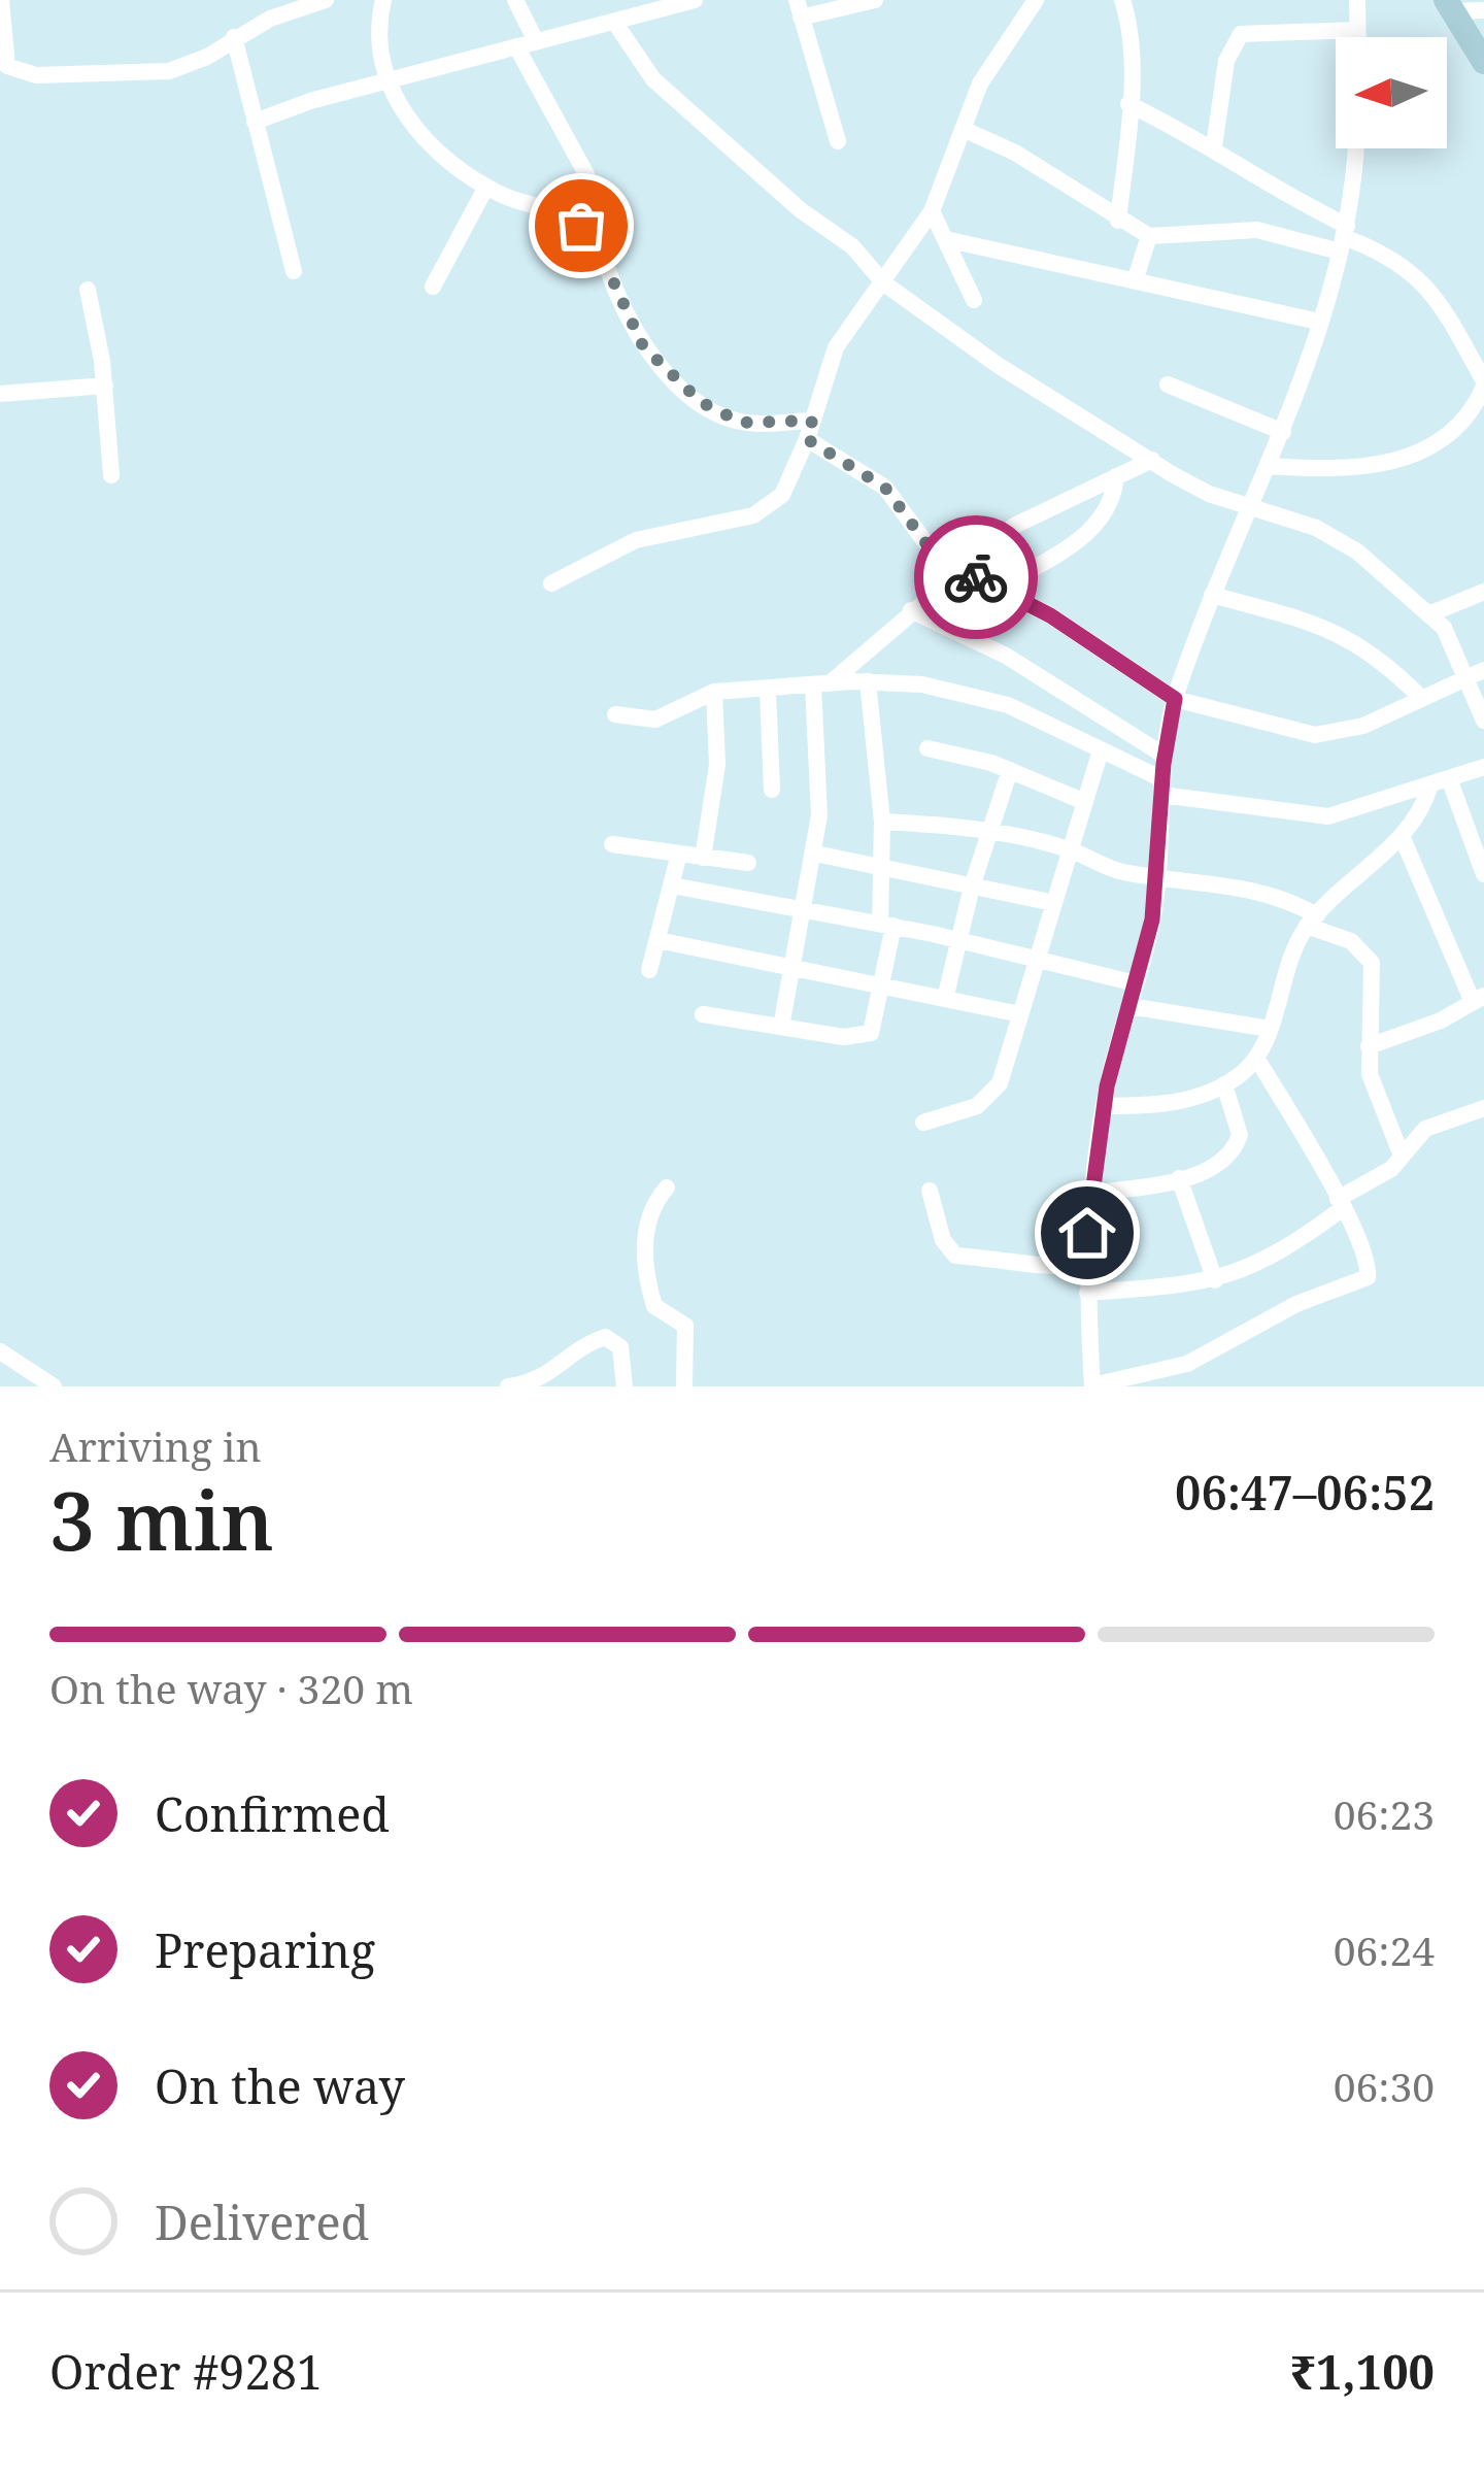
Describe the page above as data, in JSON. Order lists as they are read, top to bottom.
{
  "north": "left",
  "page": {
    "heading": ["3 min", "Arriving in", "06:47–06:52"],
    "panel": ["Order #9281", "₹1,100"],
    "bar": "On the way · 320 m",
    "list": [
      ["Confirmed", "06:23"],
      ["Preparing", "06:24"],
      ["On the way", "06:30"],
      "Delivered"
    ]
  }
}
